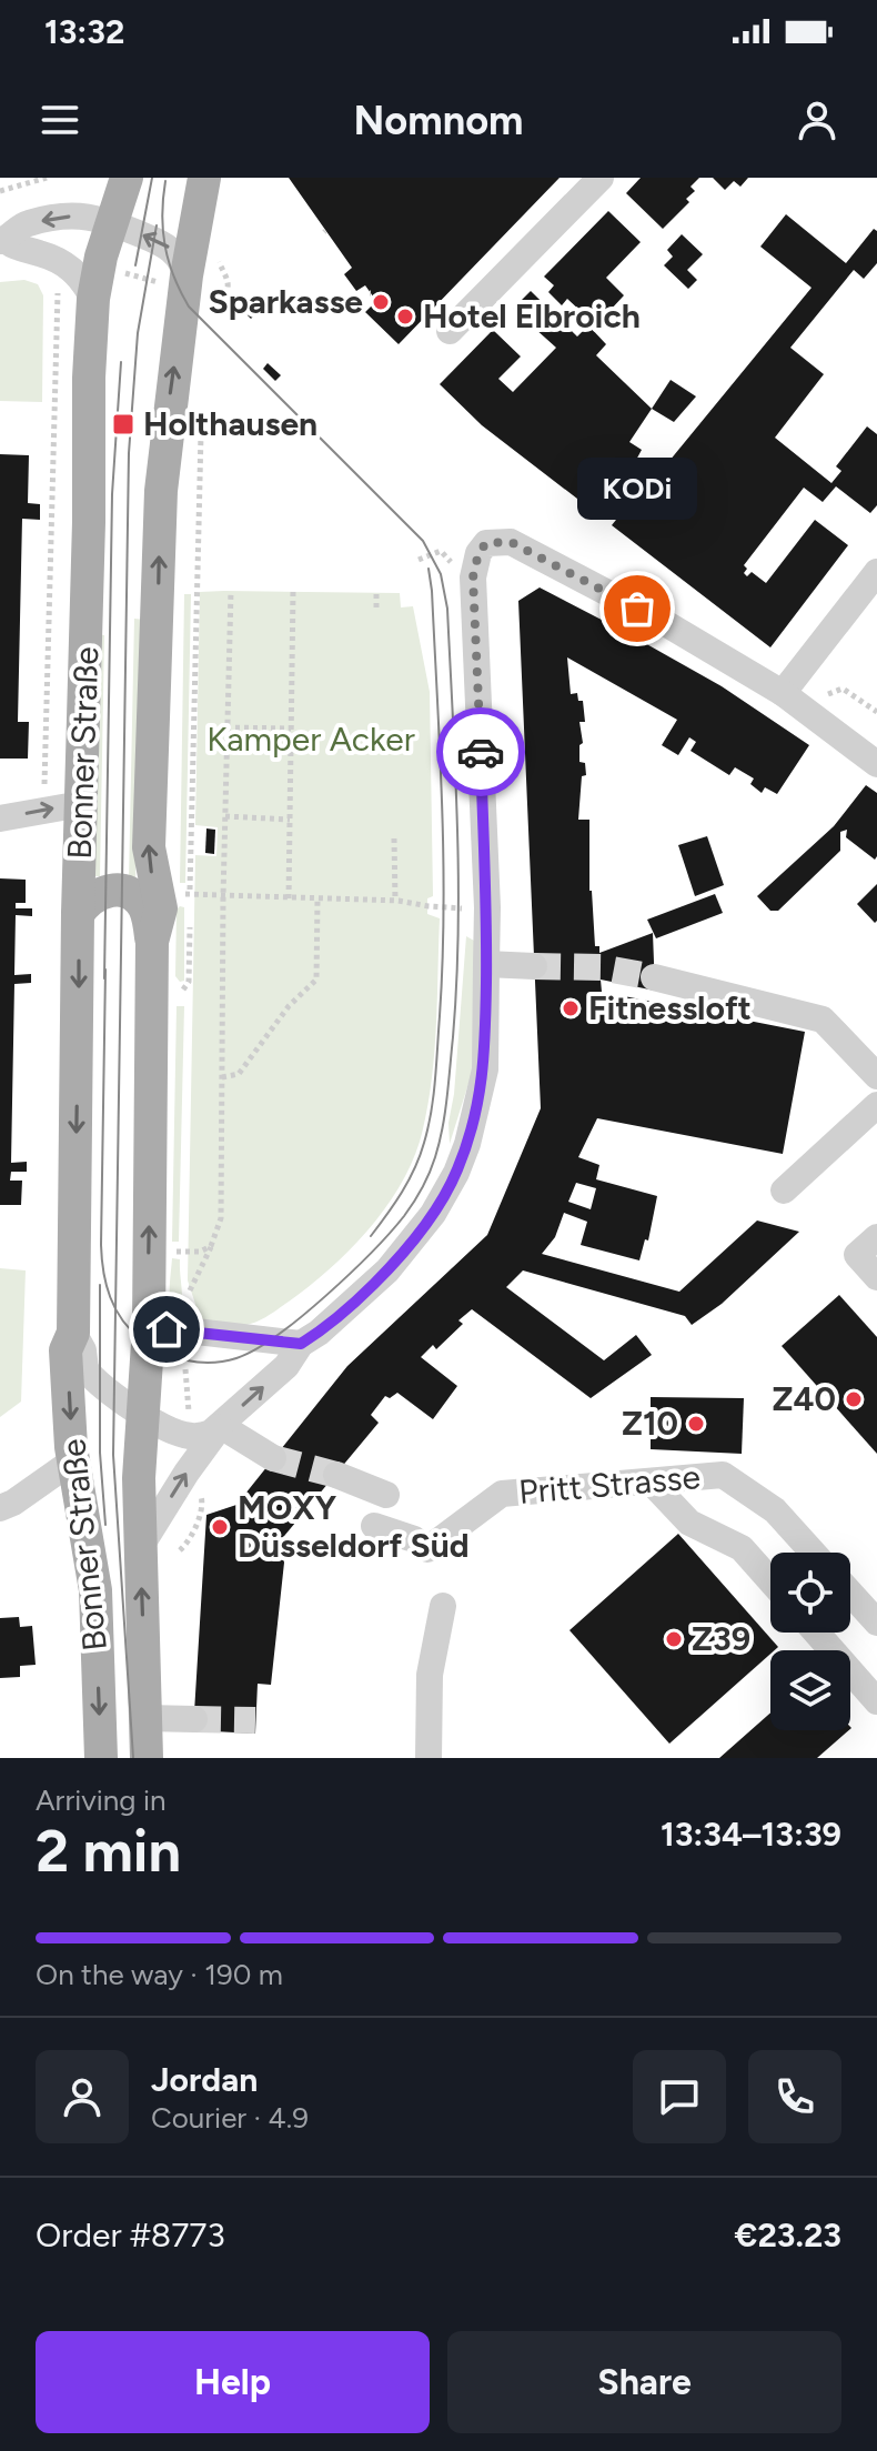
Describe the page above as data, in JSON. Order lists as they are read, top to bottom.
{
  "streets": {
    "main road": ["Bonner Straße"],
    "street": ["Pritt Strasse"]
  },
  "parks": ["Kamper Acker"],
  "places": {
    "other": [
      "Sparkasse",
      "Hotel Elbroich",
      "KODi",
      "Fitnessloft",
      "Z40",
      "Z10",
      "MOXY Düsseldorf Süd",
      "Z39"
    ],
    "transit": ["Holthausen"]
  },
  "page": {
    "status": "13:32",
    "header": "Nomnom",
    "bubble": "KODi",
    "heading": ["2 min", "Arriving in", "13:34–13:39"],
    "panel": [
      "Jordan",
      "Courier · 4.9",
      "Order #8773",
      "€23.23"
    ],
    "bar": "On the way · 190 m",
    "buttons": ["Help", "Share"]
  }
}
